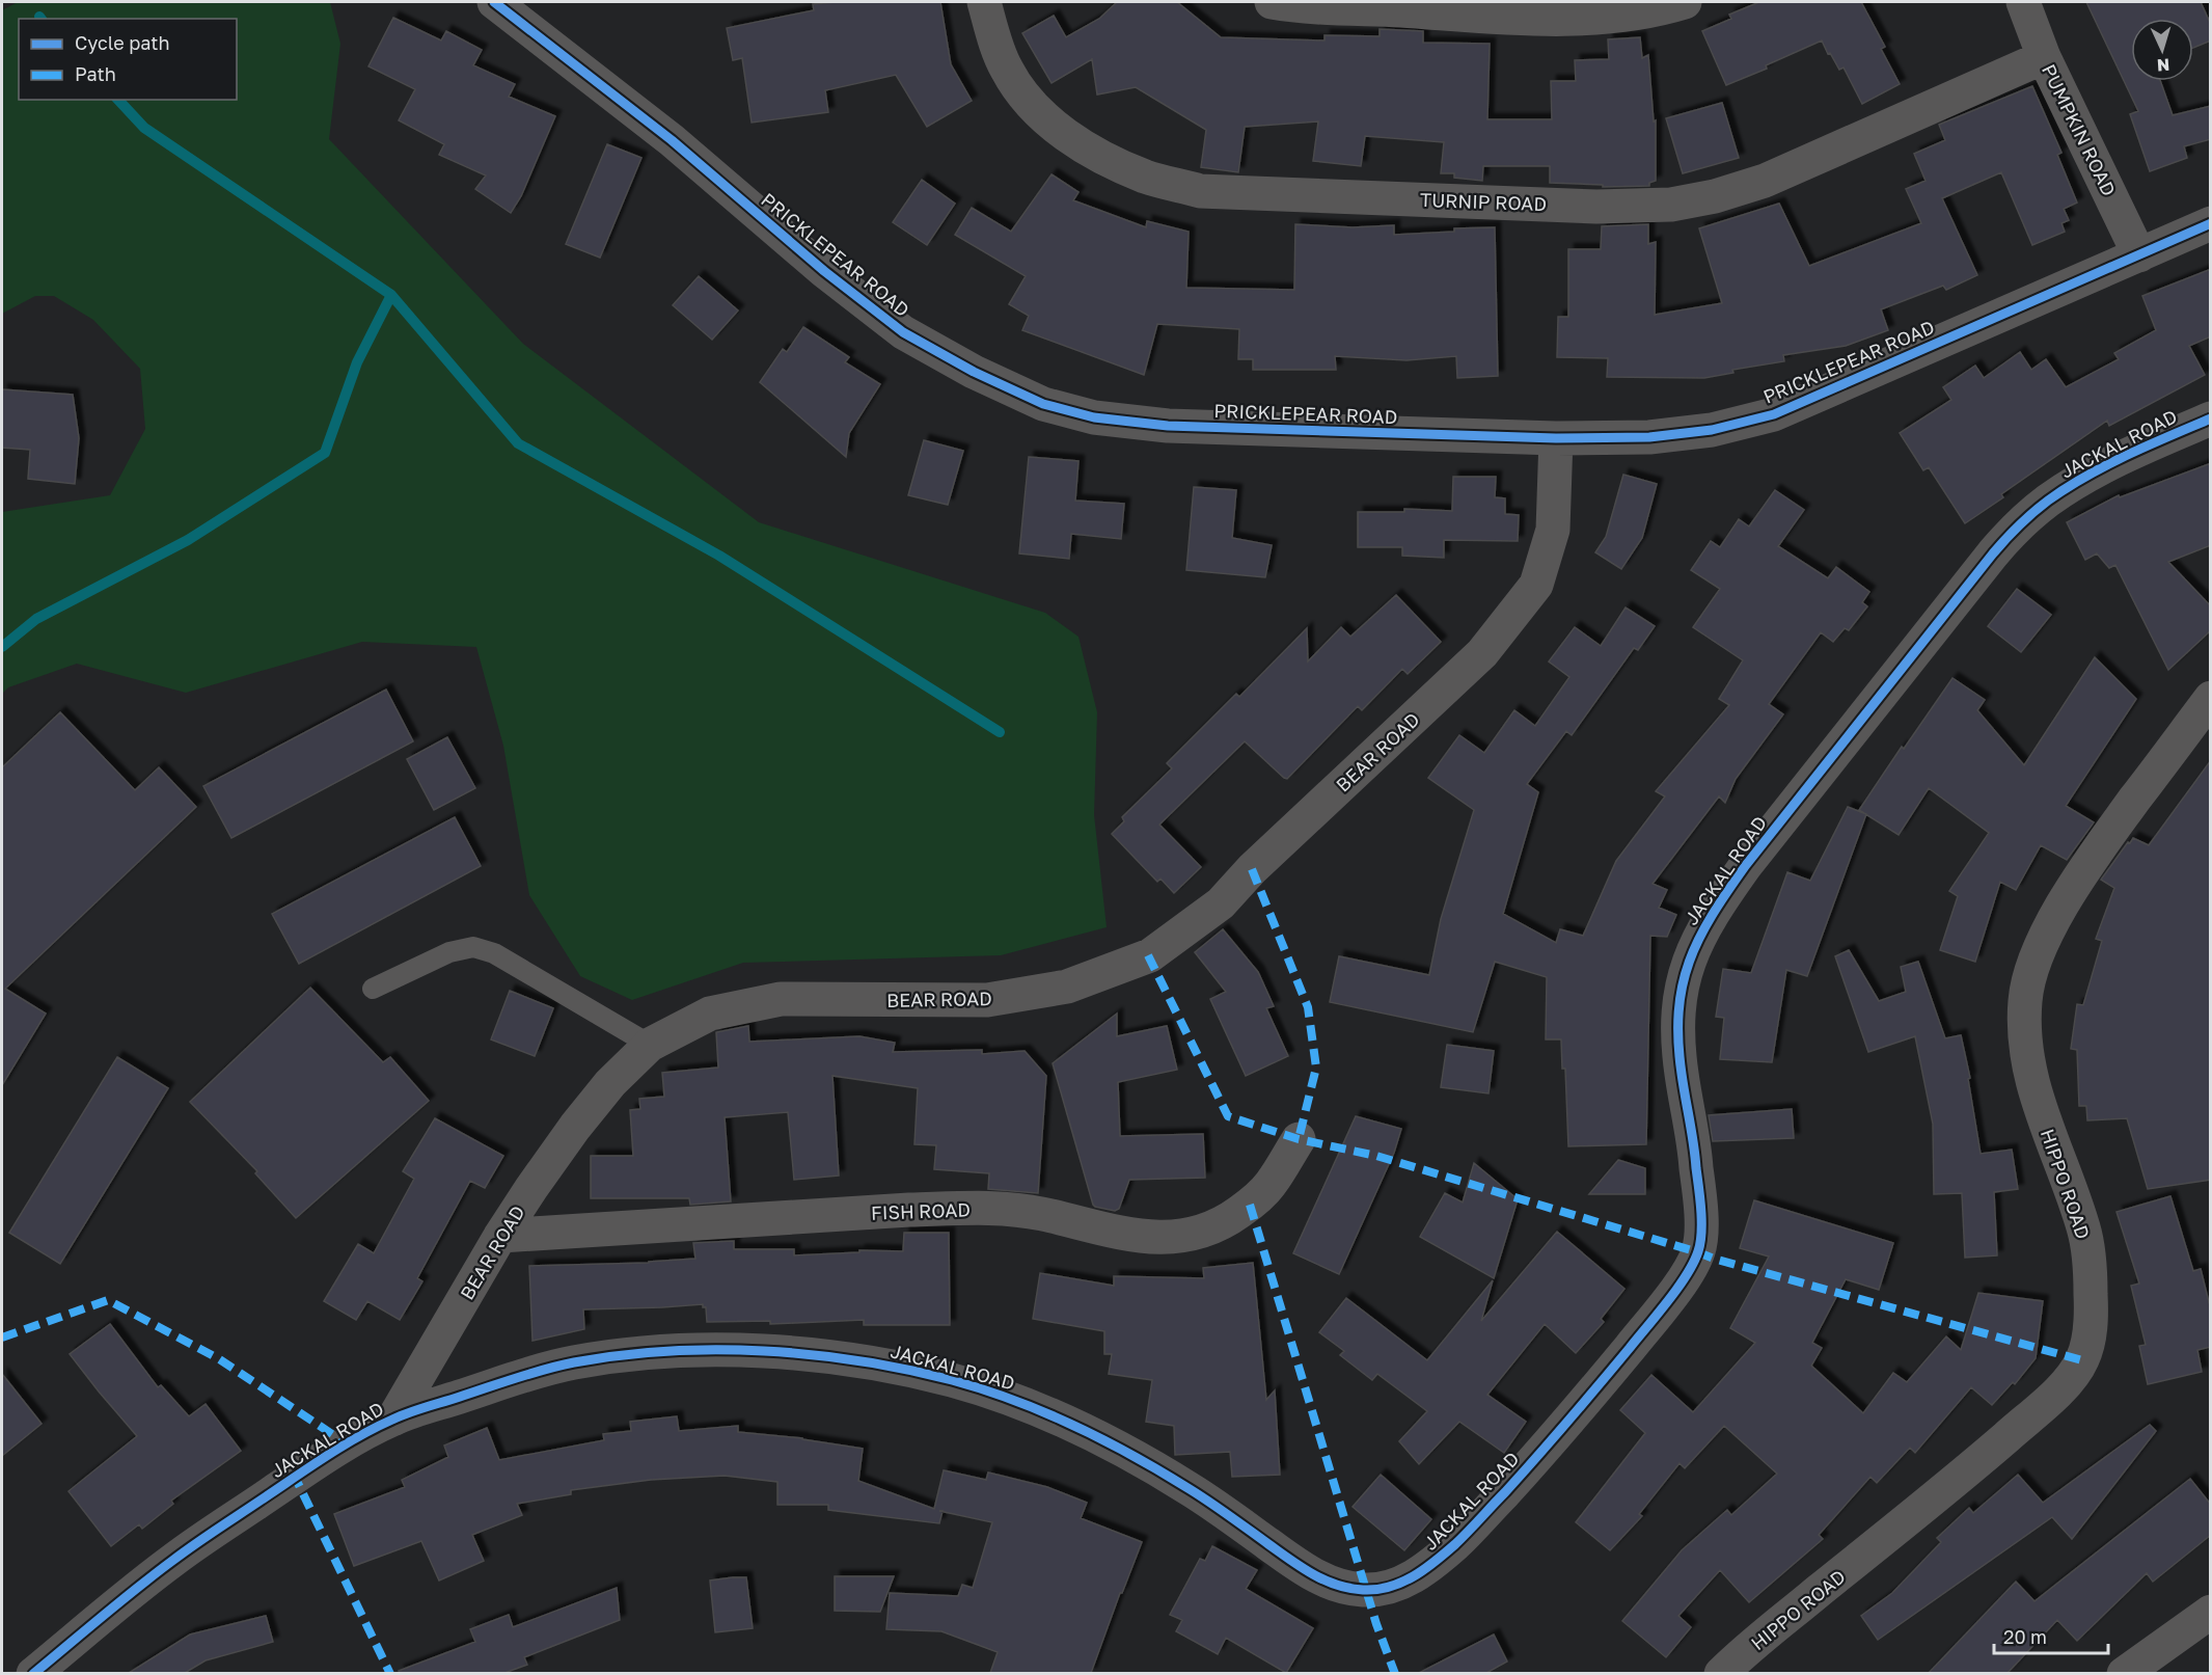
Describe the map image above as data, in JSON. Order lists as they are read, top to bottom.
{
  "streets": {
    "street": [
      "PUMPKIN ROAD",
      "TURNIP ROAD",
      "PRICKLEPEAR ROAD",
      "JACKAL ROAD",
      "BEAR ROAD",
      "HIPPO ROAD",
      "FISH ROAD"
    ]
  },
  "crossings": [
    ["PUMPKIN ROAD", "TURNIP ROAD"],
    ["PUMPKIN ROAD", "PRICKLEPEAR ROAD"],
    ["PRICKLEPEAR ROAD", "BEAR ROAD"],
    ["JACKAL ROAD", "BEAR ROAD"],
    ["BEAR ROAD", "FISH ROAD"]
  ],
  "legend": ["Cycle path", "Path"],
  "scale_bar": "20 m",
  "north": "bottom"
}
